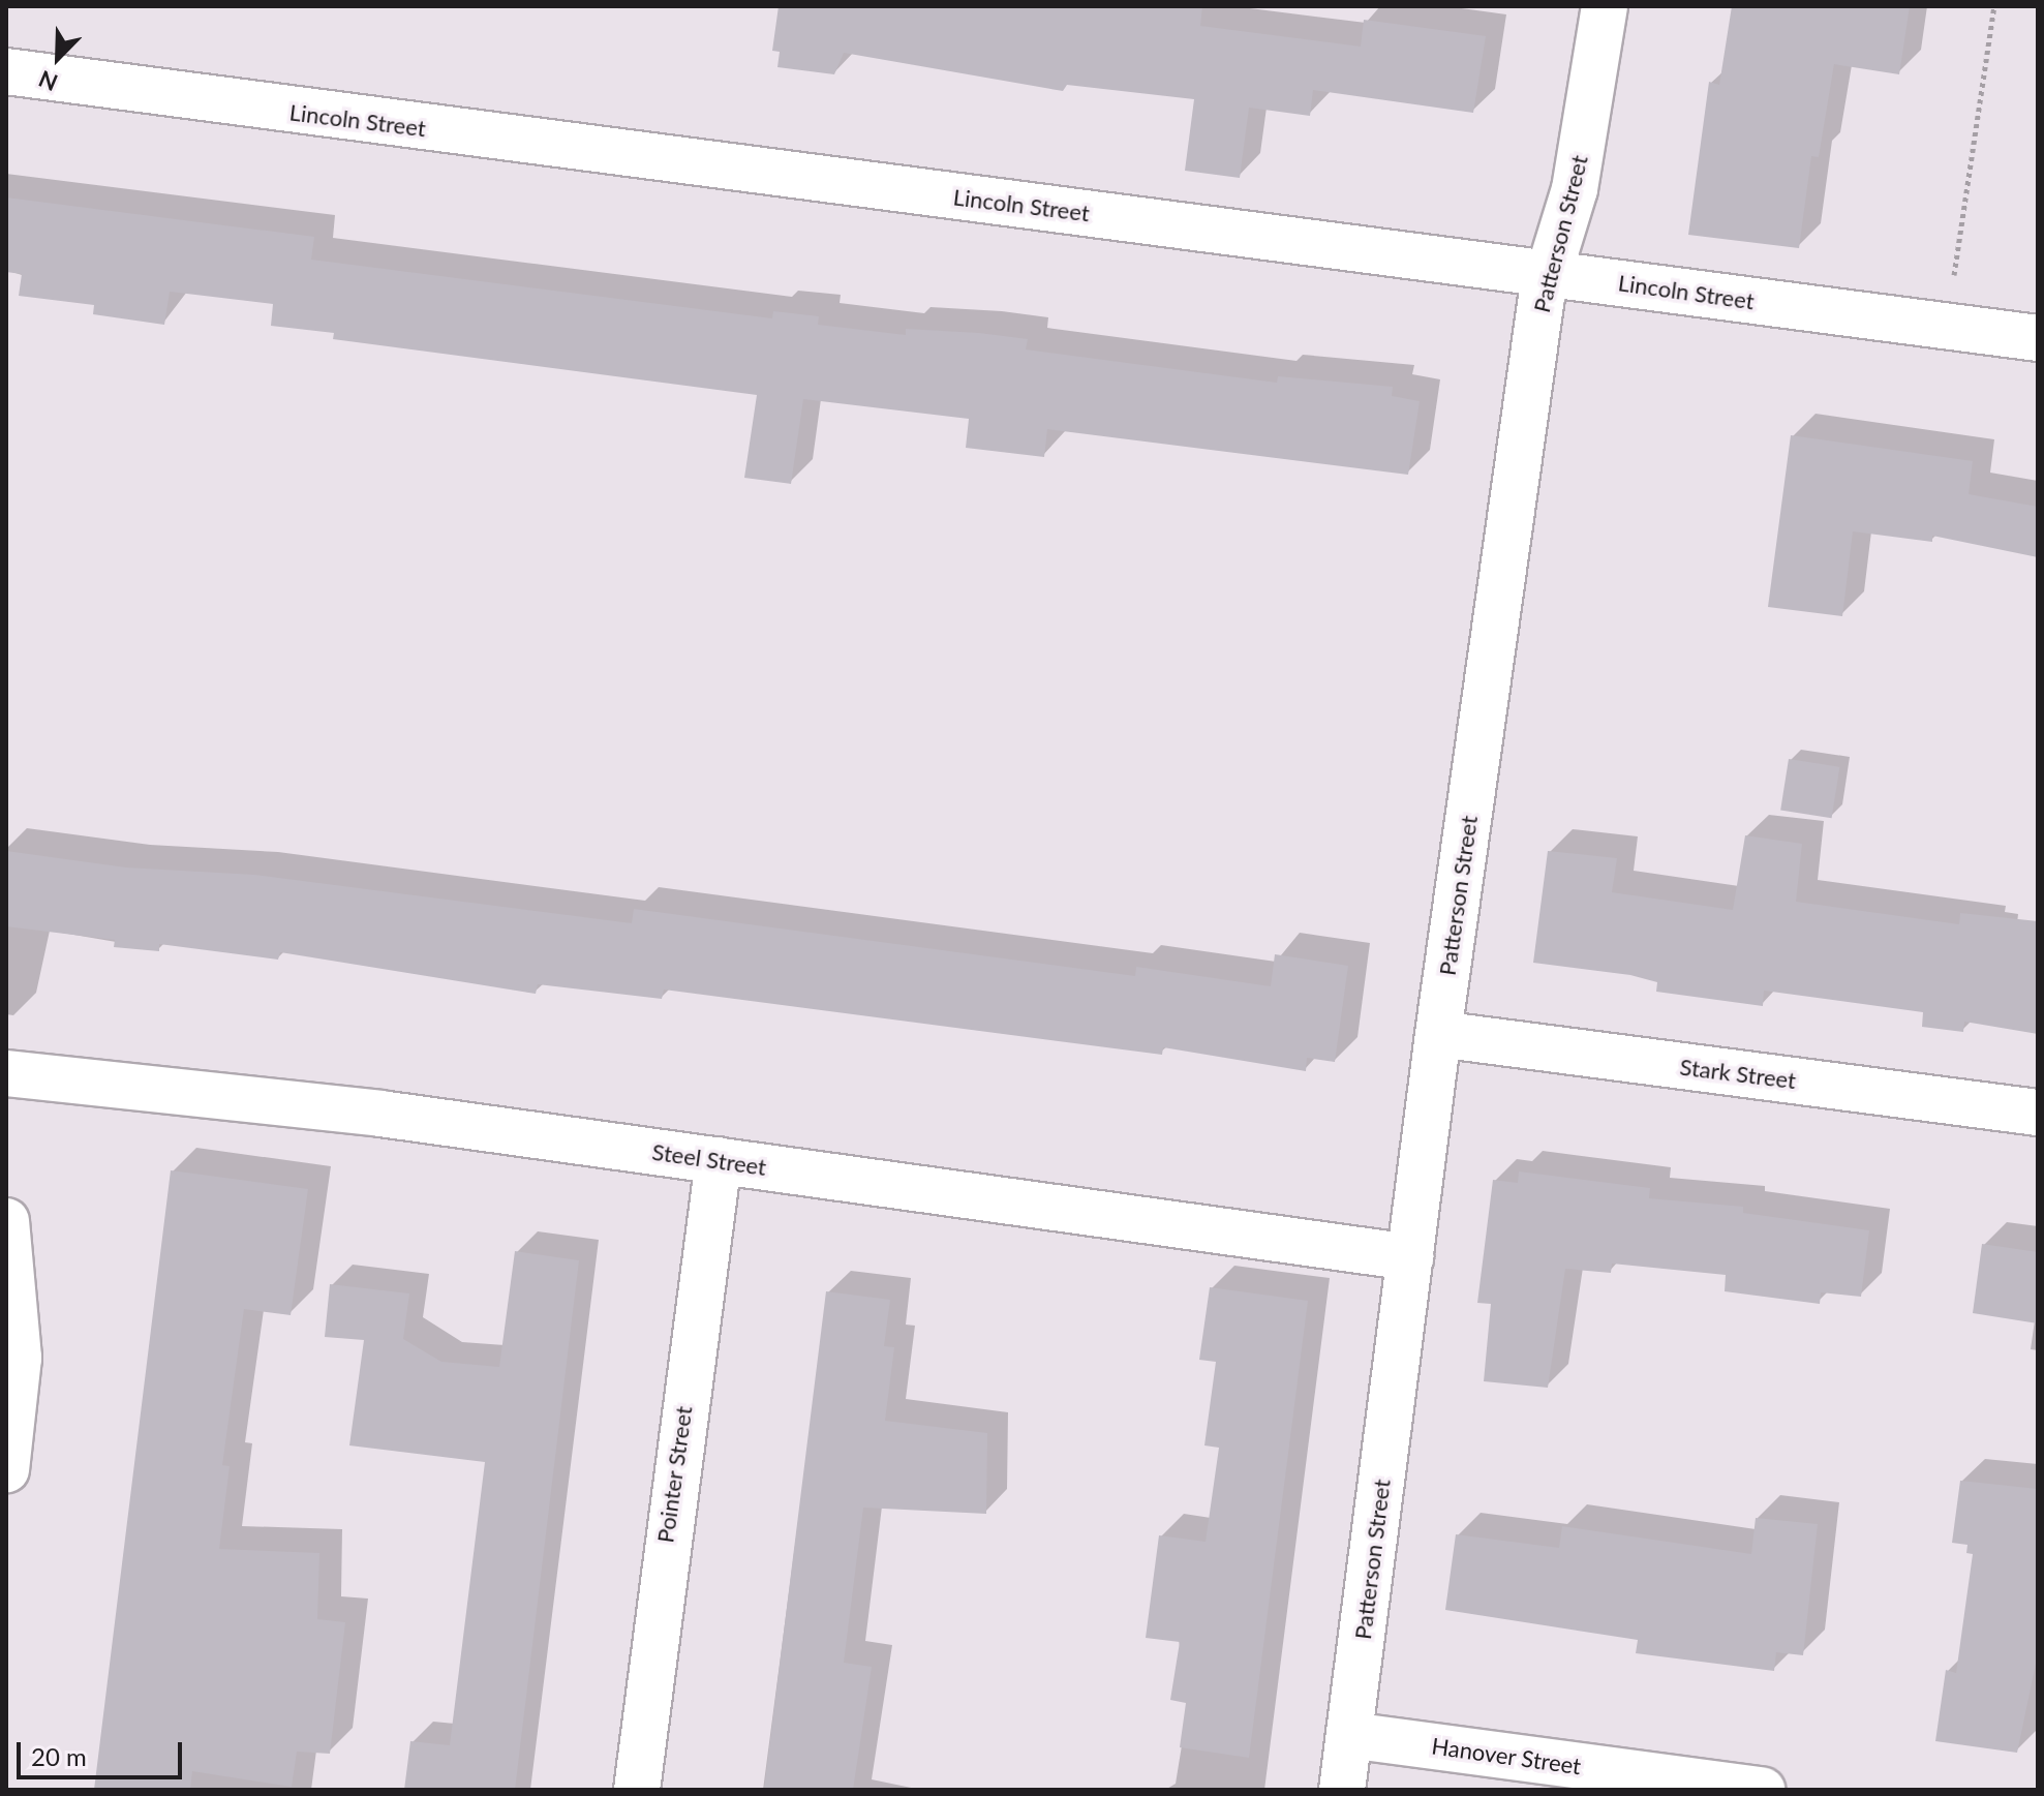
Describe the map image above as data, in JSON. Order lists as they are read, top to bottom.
{
  "streets": {
    "street": [
      "Lincoln Street",
      "Patterson Street",
      "Stark Street",
      "Steel Street",
      "Pointer Street",
      "Hanover Street"
    ]
  },
  "crossings": [
    ["Lincoln Street", "Patterson Street"],
    ["Patterson Street", "Stark Street"],
    ["Patterson Street", "Steel Street"],
    ["Patterson Street", "Hanover Street"],
    ["Steel Street", "Pointer Street"]
  ],
  "scale_bar": "20 m",
  "north": "bottom left"
}
